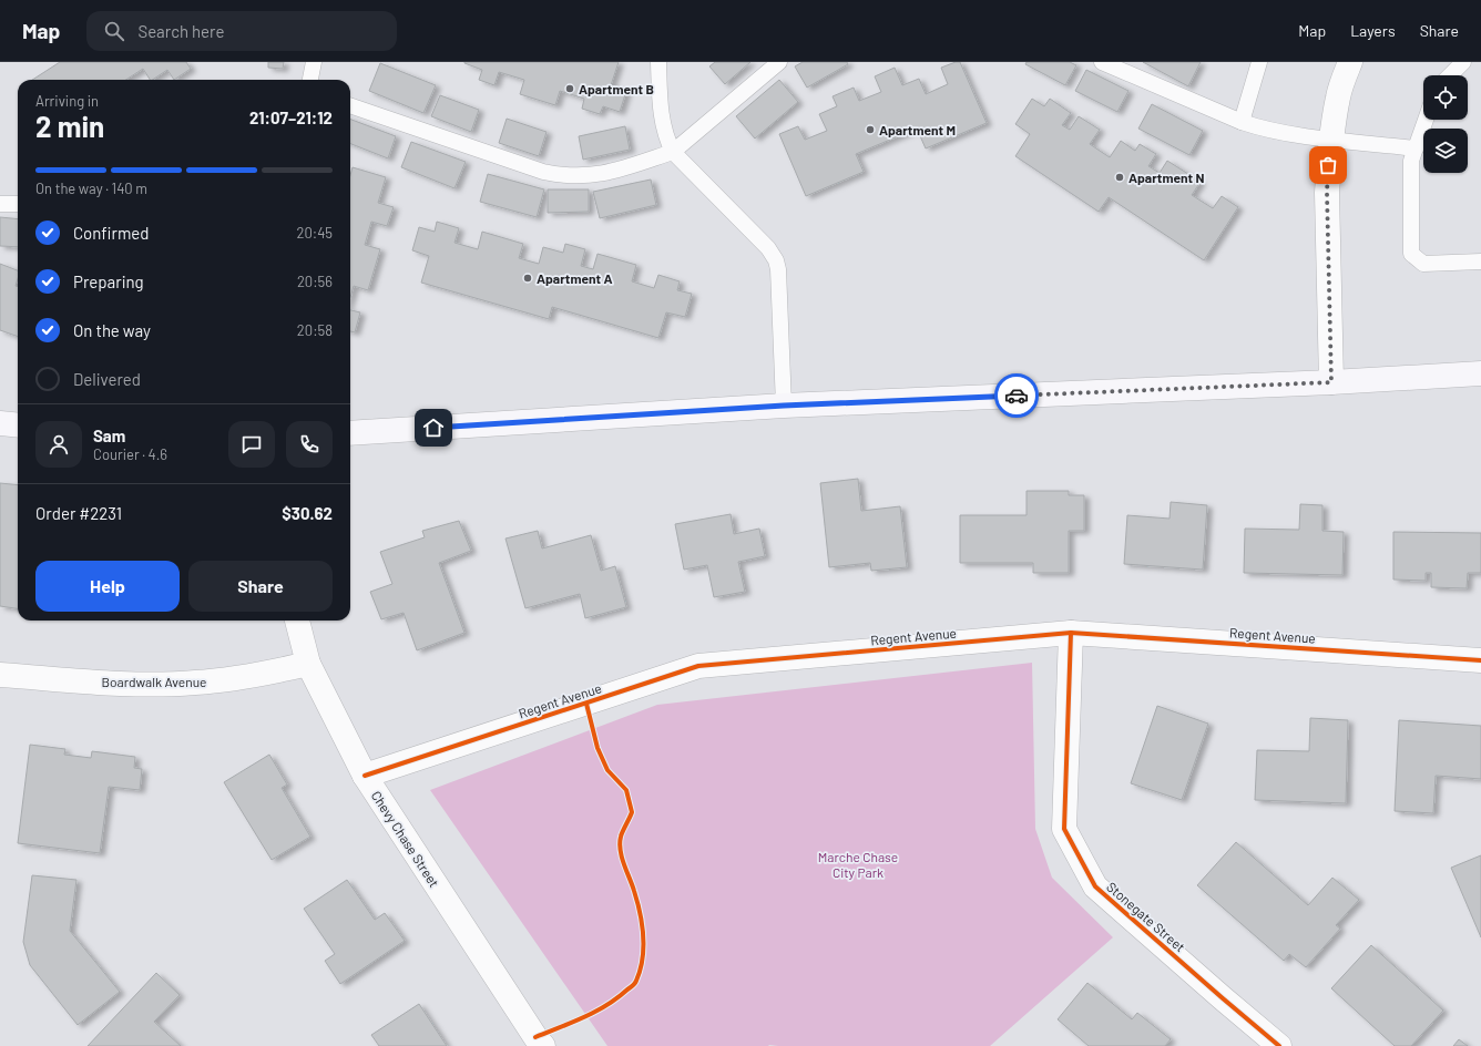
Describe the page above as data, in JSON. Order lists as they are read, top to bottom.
{
  "streets": {
    "street": [
      "Regent Avenue",
      "Boardwalk Avenue",
      "Chevy Chase Street",
      "Stonegate Street"
    ]
  },
  "crossings": [
    ["Regent Avenue", "Chevy Chase Street"],
    ["Regent Avenue", "Stonegate Street"],
    ["Boardwalk Avenue", "Chevy Chase Street"]
  ],
  "parks": ["Marche Chase City Park"],
  "places": [
    "Apartment B",
    "Apartment M",
    "Apartment N",
    "Apartment A"
  ],
  "page": {
    "header": "Map",
    "search": "Search here",
    "nav": ["Map", "Layers", "Share"],
    "heading": ["2 min", "Arriving in", "21:07–21:12"],
    "panel": [
      "Sam",
      "Courier · 4.6",
      "Order #2231",
      "$30.62"
    ],
    "bar": "On the way · 140 m",
    "list": [
      ["Confirmed", "20:45"],
      ["Preparing", "20:56"],
      ["On the way", "20:58"],
      "Delivered"
    ],
    "buttons": ["Help", "Share"]
  }
}
